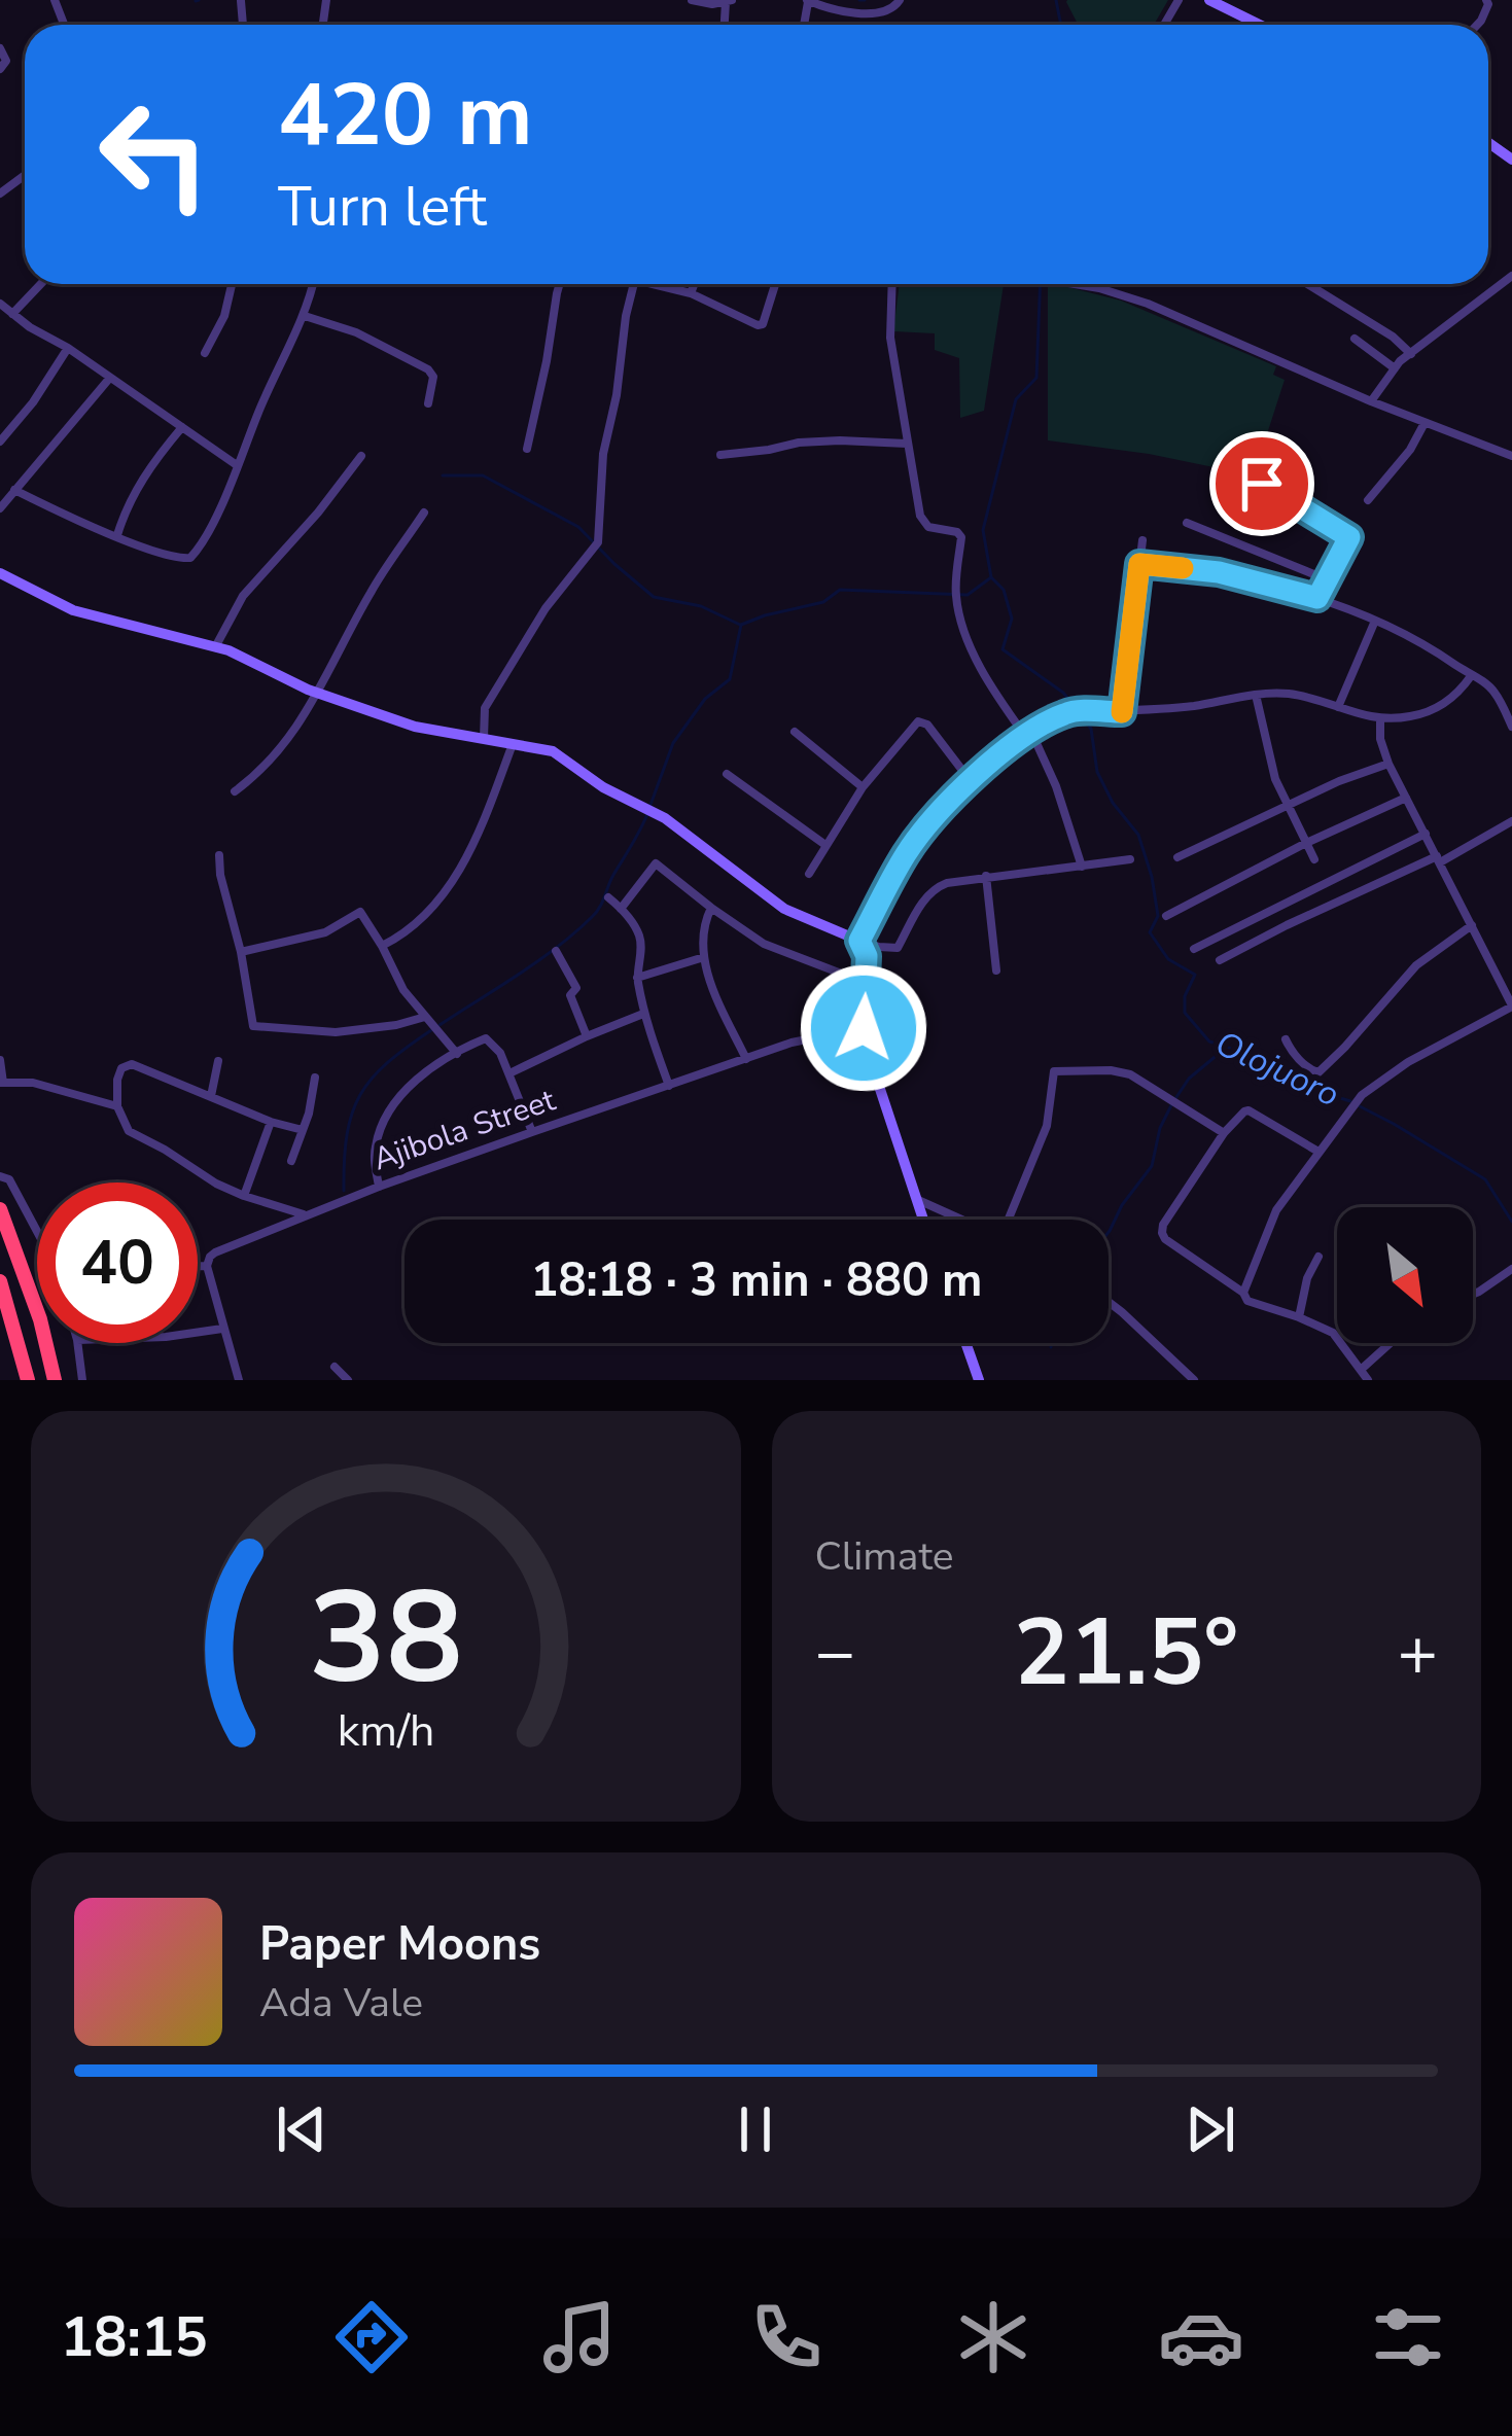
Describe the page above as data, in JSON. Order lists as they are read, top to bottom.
{
  "streets": {
    "street": ["Ajibola Street"]
  },
  "water": ["Olojuoro"],
  "north": "bottom right",
  "page": {
    "turn": ["420 m", "Turn left"],
    "limit": "40",
    "trip": "18:18 · 3 min · 880 m",
    "tile": "Climate",
    "heat": ["−", "21.5°", "+"],
    "song": ["Paper Moons", "Ada Vale"],
    "tabs": "18:15",
    "gauge": ["38", "km/h"]
  }
}
